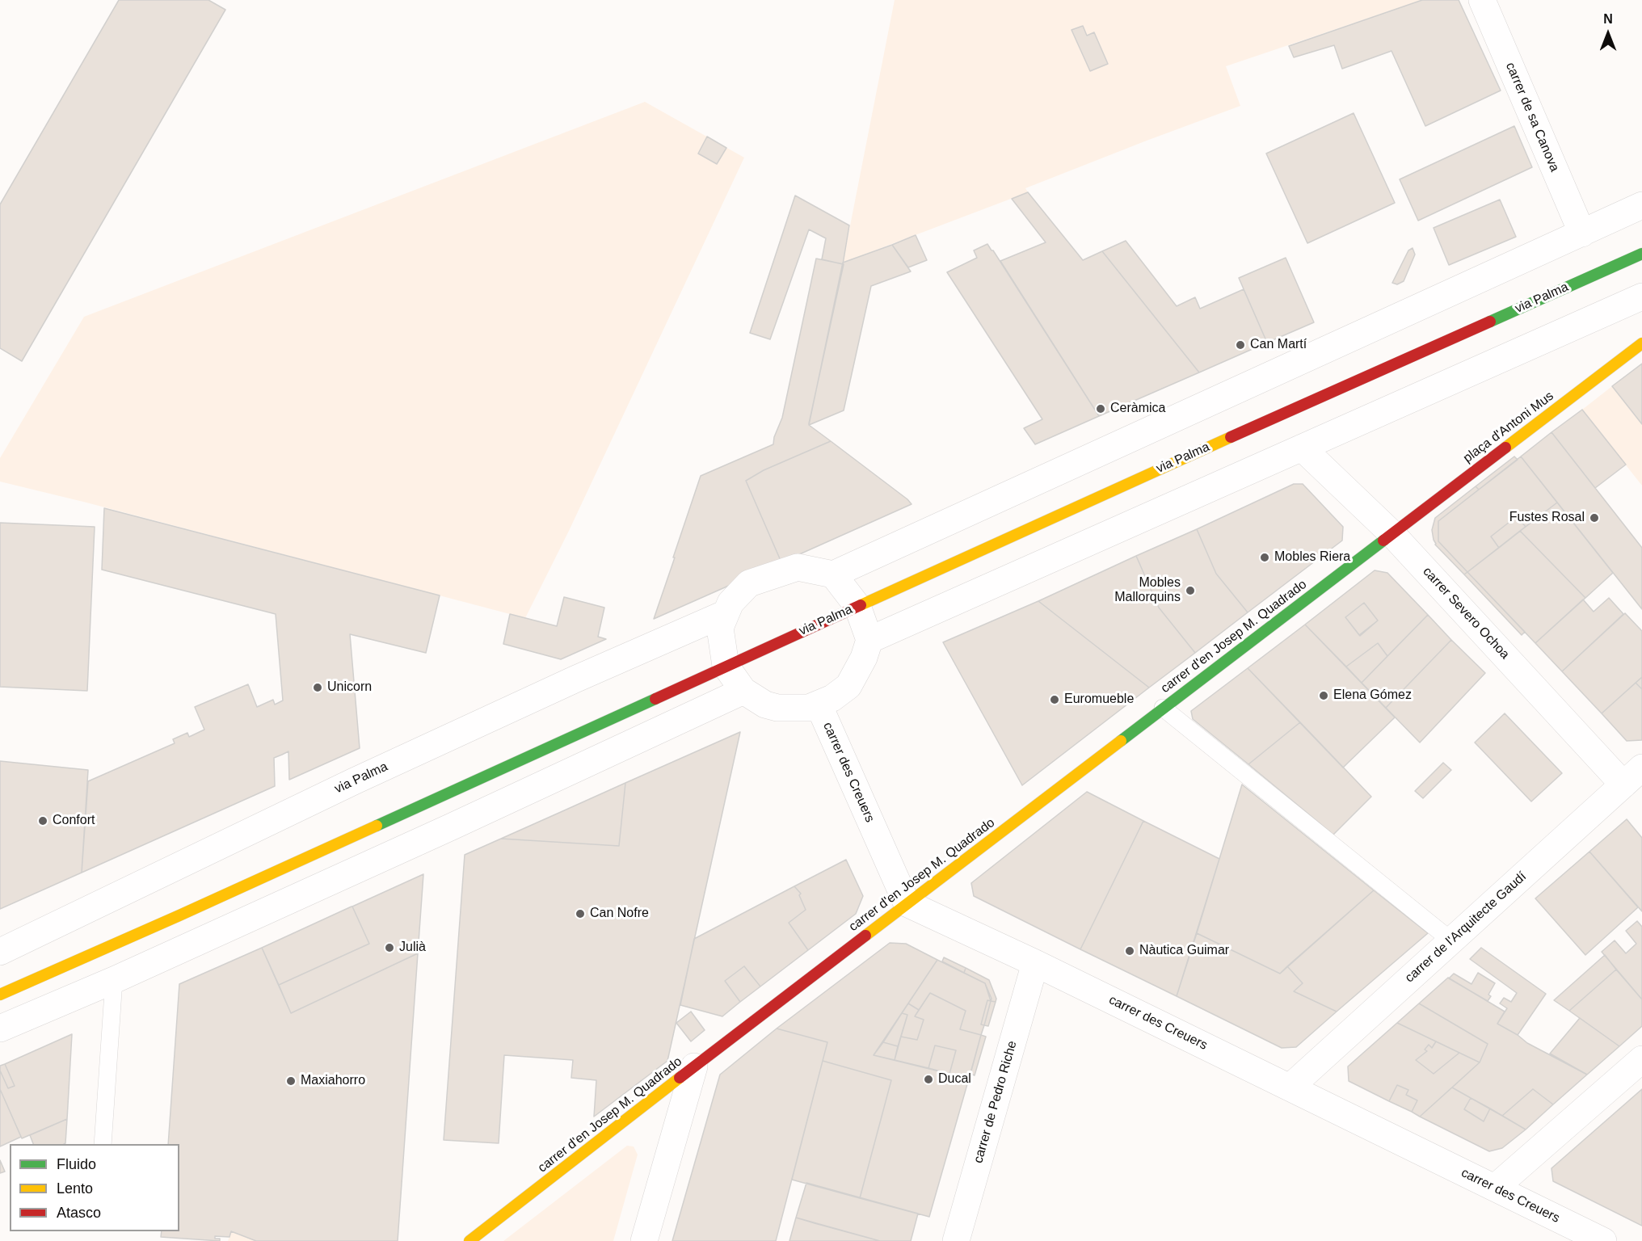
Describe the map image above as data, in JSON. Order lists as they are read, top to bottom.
{
  "streets": {
    "main road": ["via Palma", "plaça d'Antoni Mus", "carrer d'en Josep M. Quadrado"],
    "street": [
      "carrer de sa Canova",
      "carrer Severo Ochoa",
      "carrer des Creuers",
      "carrer de l'Arquitecte Gaudí",
      "carrer de Pedro Riche"
    ]
  },
  "crossings": [
    ["plaça d'Antoni Mus", "carrer Severo Ochoa"],
    ["plaça d'Antoni Mus", "carrer d'en Josep M. Quadrado"],
    ["carrer Severo Ochoa", "carrer d'en Josep M. Quadrado"],
    ["carrer Severo Ochoa", "carrer de l'Arquitecte Gaudí"],
    ["carrer d'en Josep M. Quadrado", "carrer des Creuers"],
    ["carrer des Creuers", "carrer de l'Arquitecte Gaudí"],
    ["carrer des Creuers", "carrer de Pedro Riche"]
  ],
  "places": [
    "Can Martí",
    "Ceràmica",
    "Fustes Rosal",
    "Mobles Riera",
    "Mobles Mallorquins",
    "Unicorn",
    "Elena Gómez",
    "Euromueble",
    "Confort",
    "Can Nofre",
    "Julià",
    "Nàutica Guimar",
    "Ducal",
    "Maxiahorro"
  ],
  "legend": ["Fluido", "Lento", "Atasco"],
  "north": "top"
}
